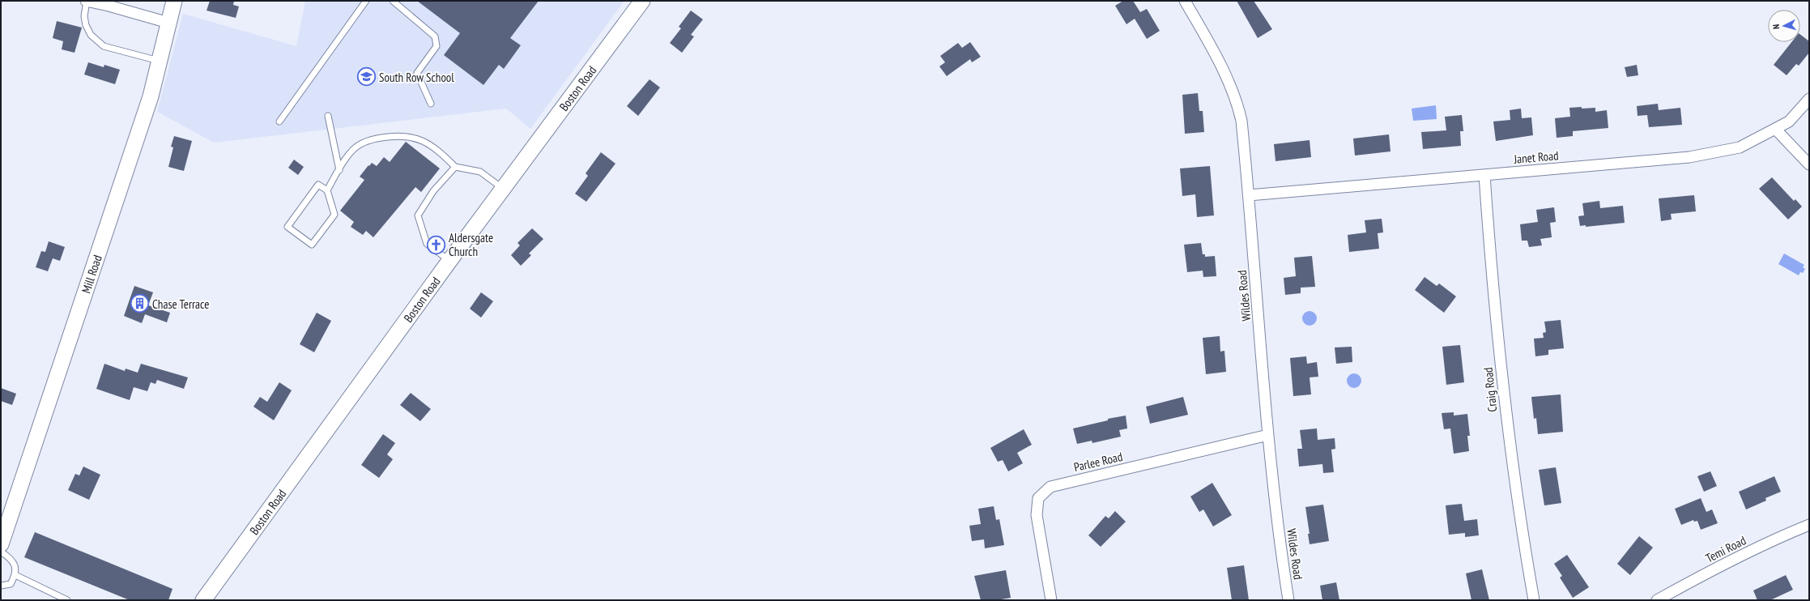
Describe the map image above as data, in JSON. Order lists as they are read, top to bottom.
{
  "streets": {
    "main road": ["Boston Road", "Mill Road"],
    "street": [
      "Janet Road",
      "Wildes Road",
      "Craig Road",
      "Parlee Road",
      "Temi Road"
    ]
  },
  "crossings": [
    ["Janet Road", "Wildes Road"],
    ["Janet Road", "Craig Road"],
    ["Wildes Road", "Parlee Road"]
  ],
  "places": {
    "school or university": ["South Row School"],
    "church": ["Aldersgate Church"],
    "building": ["Chase Terrace"]
  },
  "north": "left"
}
